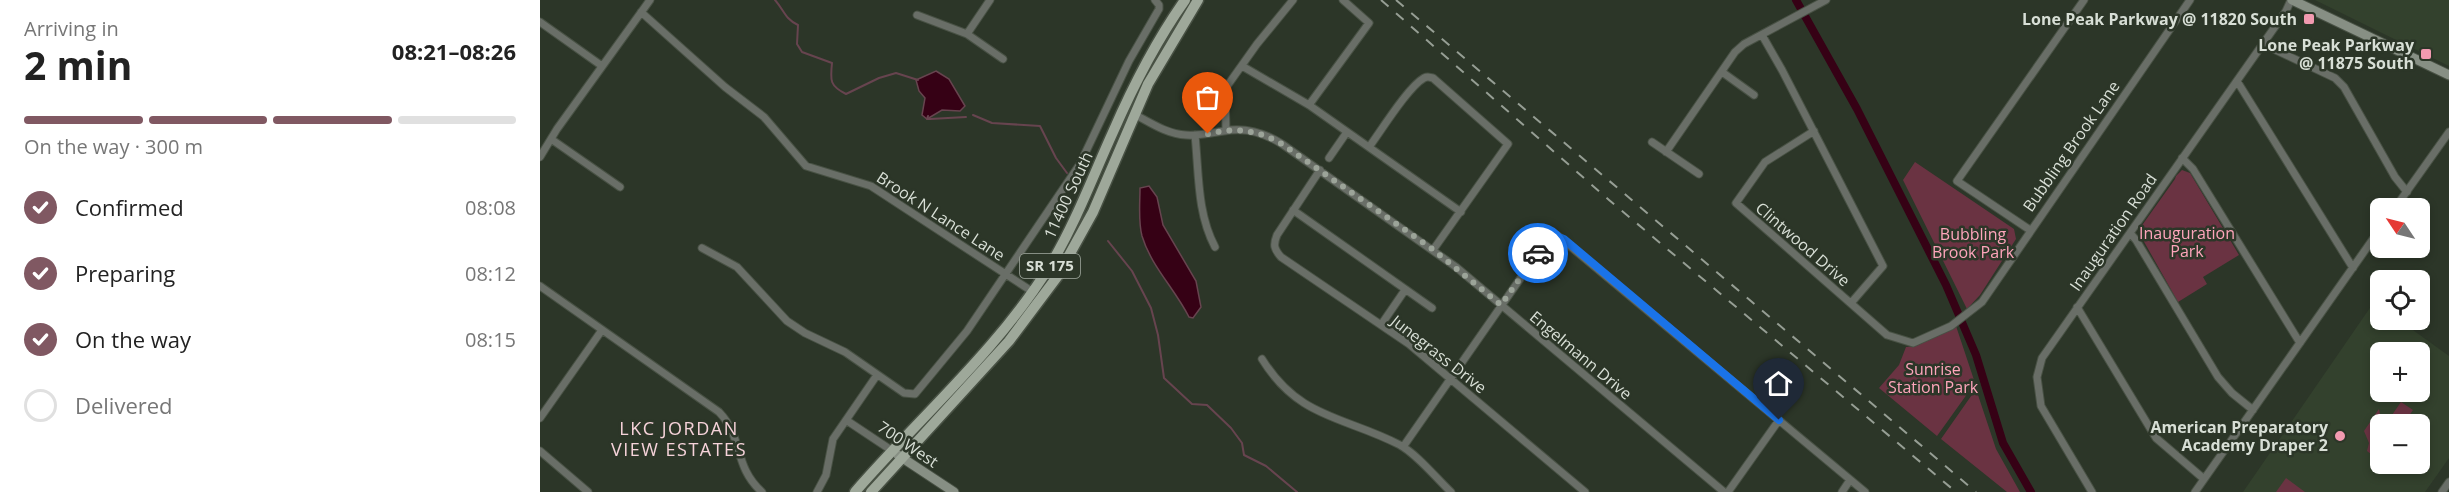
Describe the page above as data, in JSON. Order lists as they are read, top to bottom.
{
  "streets": {
    "main road": ["11400 South", "SR 175", "700 West"],
    "street": [
      "Bubbling Brook Lane",
      "Brook N Lance Lane",
      "Inauguration Road",
      "Clintwood Drive",
      "Junegrass Drive",
      "Engelmann Drive"
    ]
  },
  "crossings": [
    ["Bubbling Brook Lane", "Clintwood Drive"],
    ["11400 South", "Brook N Lance Lane"],
    ["11400 South", "Engelmann Drive"],
    ["11400 South", "700 West"]
  ],
  "districts": ["LKC JORDAN VIEW ESTATES"],
  "parks": ["Inauguration Park", "Bubbling Brook Park", "Sunrise Station Park"],
  "places": {
    "transit": ["Lone Peak Parkway @ 11820 South", "Lone Peak Parkway @ 11875 South"],
    "other": ["American Preparatory Academy Draper 2"]
  },
  "north": "top left",
  "page": {
    "heading": ["2 min", "Arriving in", "08:21–08:26"],
    "bar": "On the way · 300 m",
    "list": [
      ["Confirmed", "08:08"],
      ["Preparing", "08:12"],
      ["On the way", "08:15"],
      "Delivered"
    ],
    "map_buttons": ["+", "−"]
  }
}
